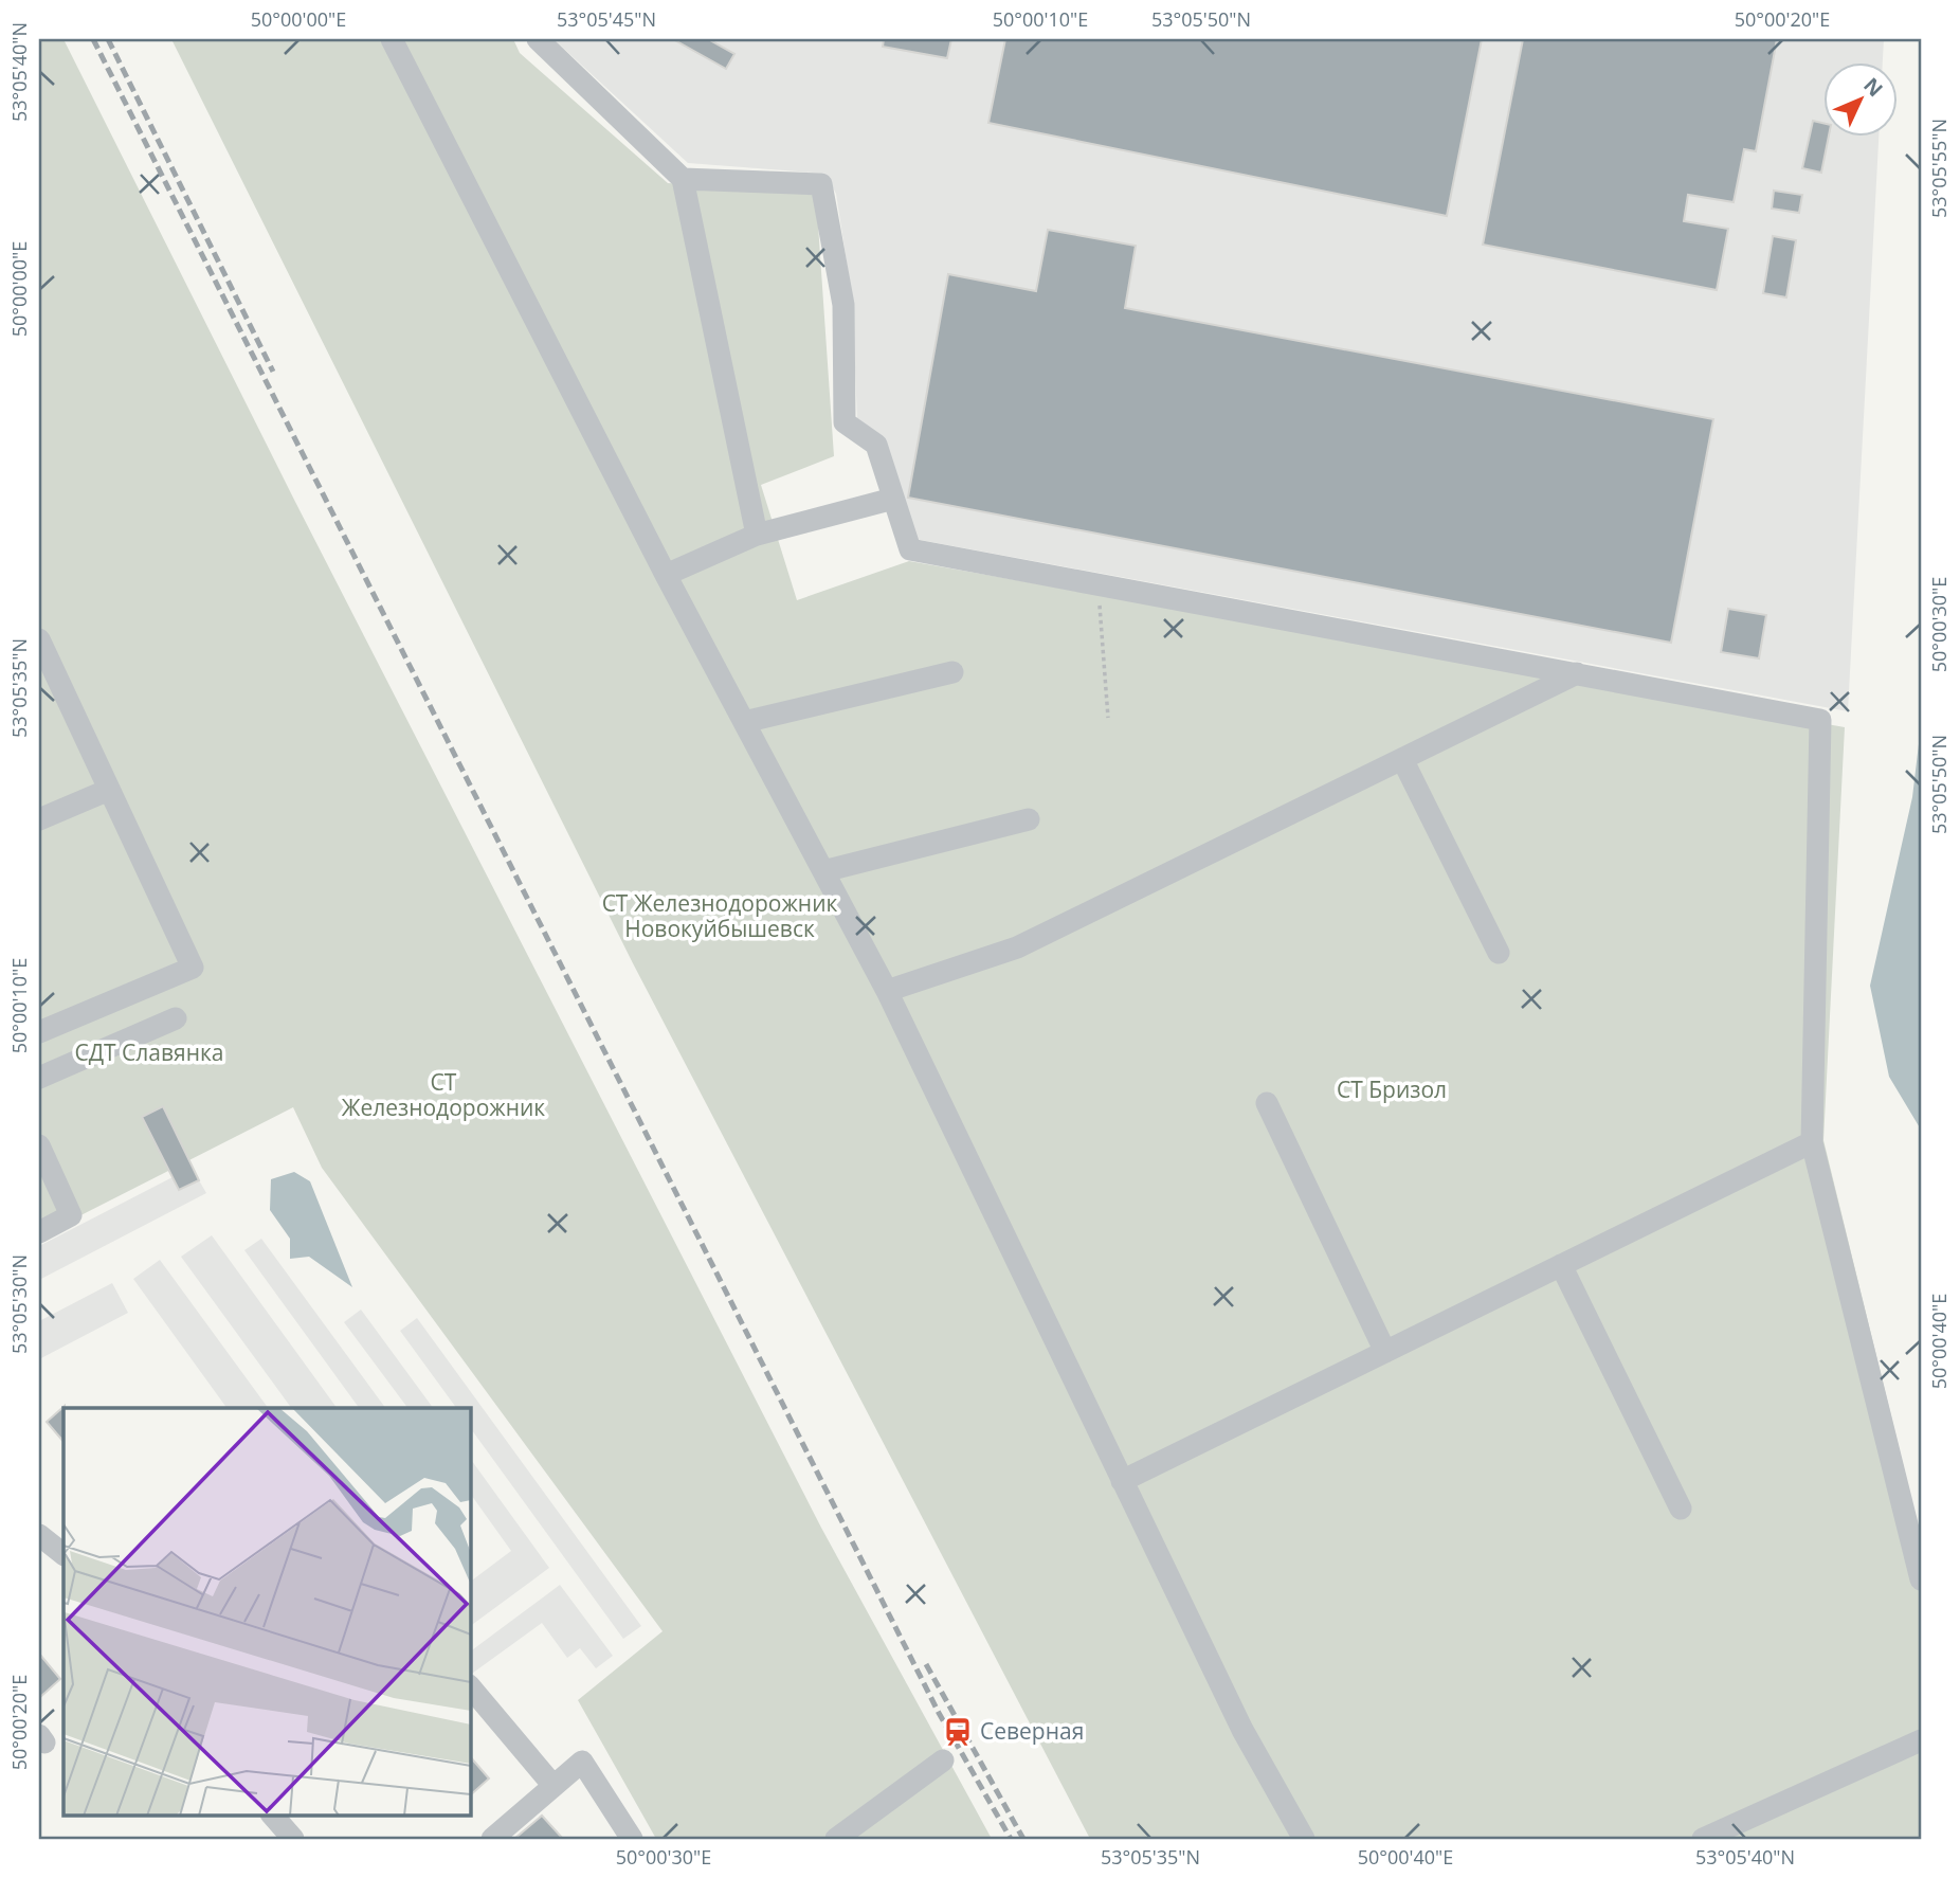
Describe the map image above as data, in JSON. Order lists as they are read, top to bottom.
{
  "parks": [
    "СТ Железнодорожник Новокуйбышевск",
    "СДТ Славянка",
    "СТ Железнодорожник",
    "СТ Бризол"
  ],
  "places": {
    "station": ["Северная"]
  },
  "north": "top right",
  "coordinates": [
    "50°00'00\"E",
    "53°05'45\"N",
    "50°00'10\"E",
    "53°05'50\"N",
    "50°00'20\"E",
    "53°05'40\"N",
    "53°05'55\"N",
    "50°00'30\"E",
    "53°05'35\"N",
    "53°05'30\"N",
    "50°00'40\"E"
  ]
}
